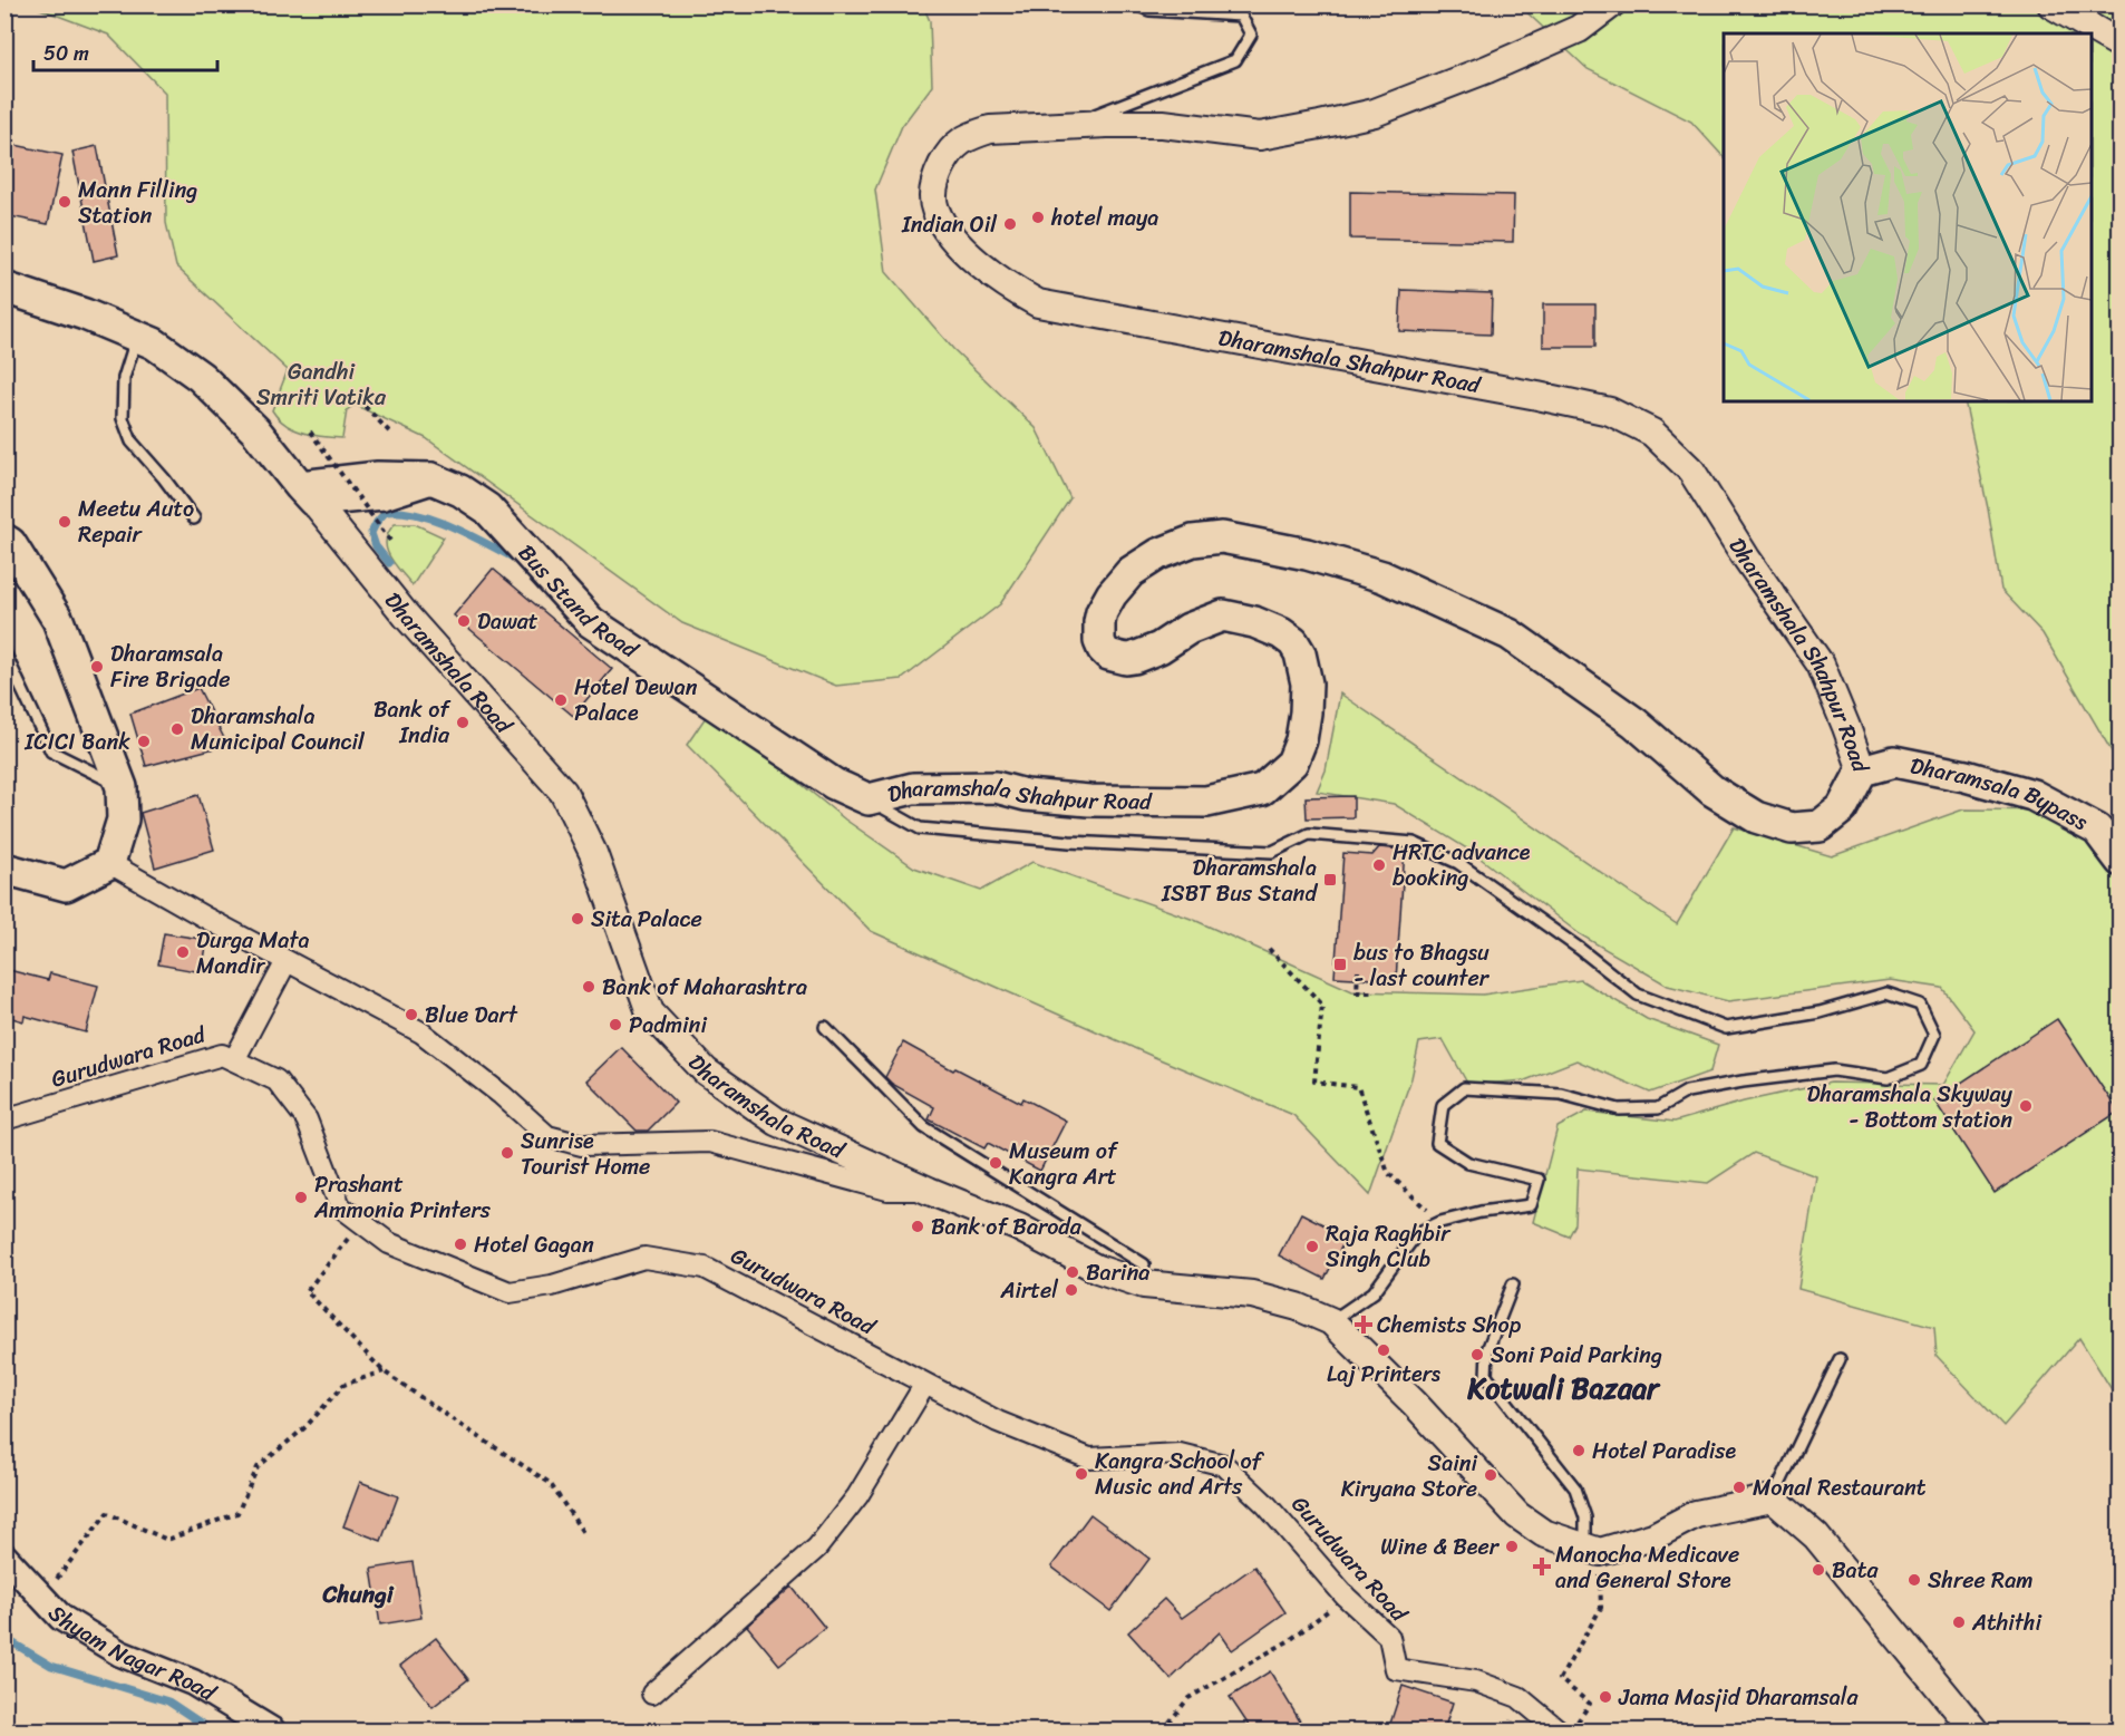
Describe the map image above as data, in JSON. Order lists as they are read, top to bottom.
{
  "streets": {
    "main road": [
      "Dharamshala Shahpur Road",
      "Bus Stand Road",
      "Dharamshala Road",
      "Dharamsala Bypass"
    ],
    "street": ["Gurudwara Road", "Shyam Nagar Road"]
  },
  "crossings": [
    ["Dharamshala Shahpur Road", "Bus Stand Road"],
    ["Dharamshala Shahpur Road", "Dharamsala Bypass"],
    ["Bus Stand Road", "Dharamshala Road"]
  ],
  "districts": ["Kotwali Bazaar", "Chungi"],
  "parks": ["Gandhi Smriti Vatika"],
  "places": {
    "other": [
      "Mann Filling Station",
      "hotel maya",
      "Indian Oil",
      "Meetu Auto Repair",
      "Dawat",
      "Dharamsala Fire Brigade",
      "Hotel Dewan Palace",
      "Bank of India",
      "Dharamshala Municipal Council",
      "ICICI Bank",
      "HRTC advance booking",
      "Sita Palace",
      "Durga Mata Mandir",
      "Bank of Maharashtra",
      "Blue Dart",
      "Padmini",
      "Dharamshala Skyway - Bottom station",
      "Sunrise Tourist Home",
      "Museum of Kangra Art",
      "Prashant Ammonia Printers",
      "Bank of Baroda",
      "Hotel Gagan",
      "Raja Raghbir Singh Club",
      "Barina",
      "Airtel",
      "Laj Printers",
      "Soni Paid Parking",
      "Hotel Paradise",
      "Kangra School of Music and Arts",
      "Saini Kiryana Store",
      "Monal Restaurant",
      "Wine & Beer",
      "Bata",
      "Shree Ram",
      "Athithi",
      "Jama Masjid Dharamsala"
    ],
    "transit": ["Dharamshala ISBT Bus Stand", "bus to Bhagsu - last counter"],
    "health": ["Chemists Shop", "Manocha Medicave and General Store"]
  },
  "scale_bar": "50 m"
}
